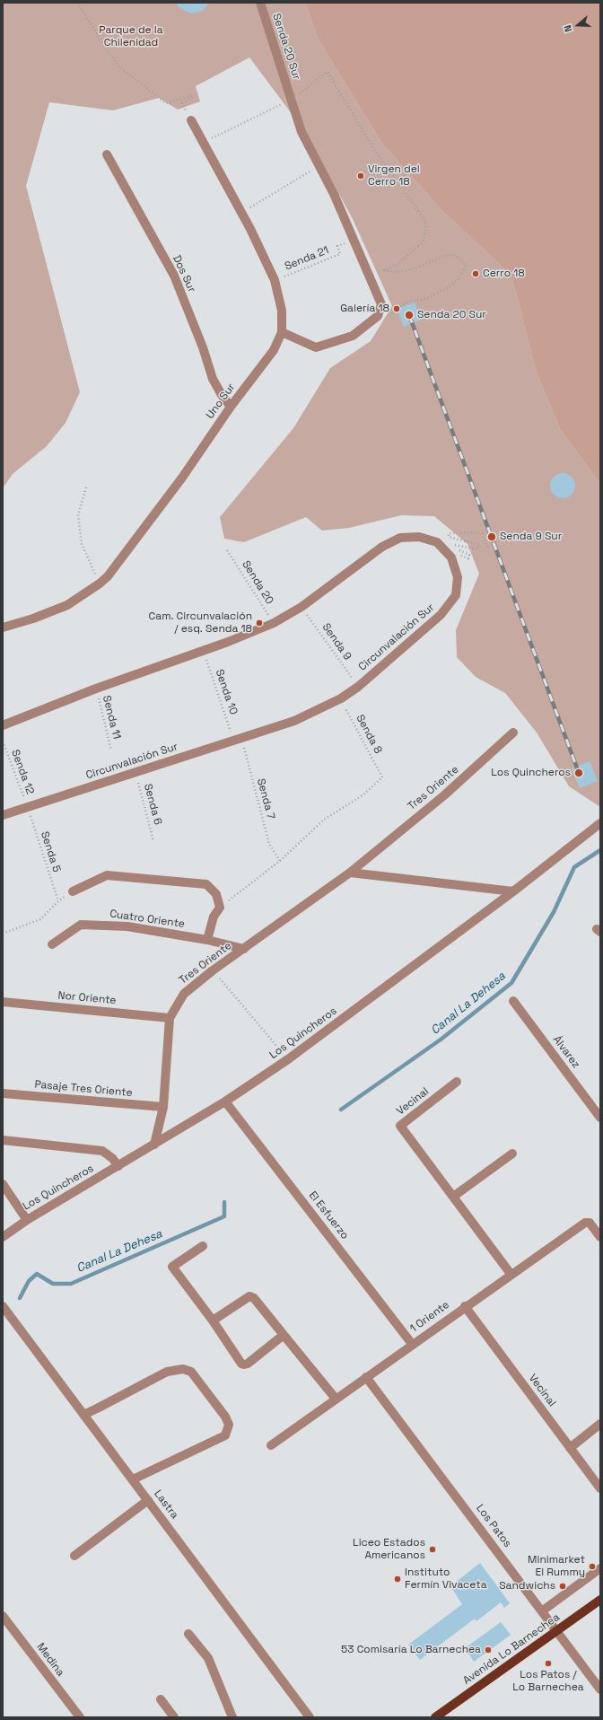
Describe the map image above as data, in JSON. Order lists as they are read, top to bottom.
{
  "streets": {
    "main road": ["Avenida Lo Barnechea"],
    "street": [
      "Senda 20 Sur",
      "Dos Sur",
      "Uno Sur",
      "Circunvalación Sur",
      "Tres Oriente",
      "Cuatro Oriente",
      "Nor Oriente",
      "Los Quincheros",
      "Álvarez",
      "Pasaje Tres Oriente",
      "Vecinal",
      "El Esfuerzo",
      "1 Oriente",
      "Lastra",
      "Los Patos",
      "Medina"
    ],
    "path": [
      "Senda 21",
      "Senda 20",
      "Senda 9",
      "Senda 10",
      "Senda 11",
      "Senda 8",
      "Senda 12",
      "Senda 7",
      "Senda 6",
      "Senda 5"
    ]
  },
  "crossings": [
    ["Senda 20 Sur", "Senda 21"],
    ["Senda 20 Sur", "Uno Sur"],
    ["Senda 21", "Uno Sur"],
    ["Dos Sur", "Uno Sur"],
    ["Senda 20", "Circunvalación Sur"],
    ["Circunvalación Sur", "Senda 9"],
    ["Circunvalación Sur", "Senda 10"],
    ["Circunvalación Sur", "Senda 11"],
    ["Circunvalación Sur", "Senda 8"],
    ["Circunvalación Sur", "Senda 12"],
    ["Circunvalación Sur", "Senda 7"],
    ["Circunvalación Sur", "Senda 6"],
    ["Circunvalación Sur", "Senda 5"],
    ["Senda 10", "Senda 7"],
    ["Senda 8", "Senda 7"],
    ["Senda 12", "Senda 5"],
    ["Tres Oriente", "Cuatro Oriente"],
    ["Tres Oriente", "Nor Oriente"],
    ["Tres Oriente", "Los Quincheros"],
    ["Tres Oriente", "Pasaje Tres Oriente"],
    ["Los Quincheros", "El Esfuerzo"],
    ["Vecinal", "1 Oriente"],
    ["El Esfuerzo", "1 Oriente"],
    ["1 Oriente", "Los Patos"],
    ["Los Patos", "Avenida Lo Barnechea"]
  ],
  "water": ["Canal La Dehesa"],
  "parks": ["Parque de la Chilenidad"],
  "places": [
    "Virgen del Cerro 18",
    "Cerro 18",
    "Galería 18",
    "Senda 20 Sur",
    "Senda 9 Sur",
    "Cam. Circunvalación / esq. Senda 18",
    "Los Quincheros",
    "Liceo Estados Americanos",
    "Minimarket El Rummy",
    "Instituto Fermín Vivaceta",
    "Sandwichs",
    "53 Comisaría Lo Barnechea",
    "Los Patos / Lo Barnechea"
  ],
  "north": "left"
}
